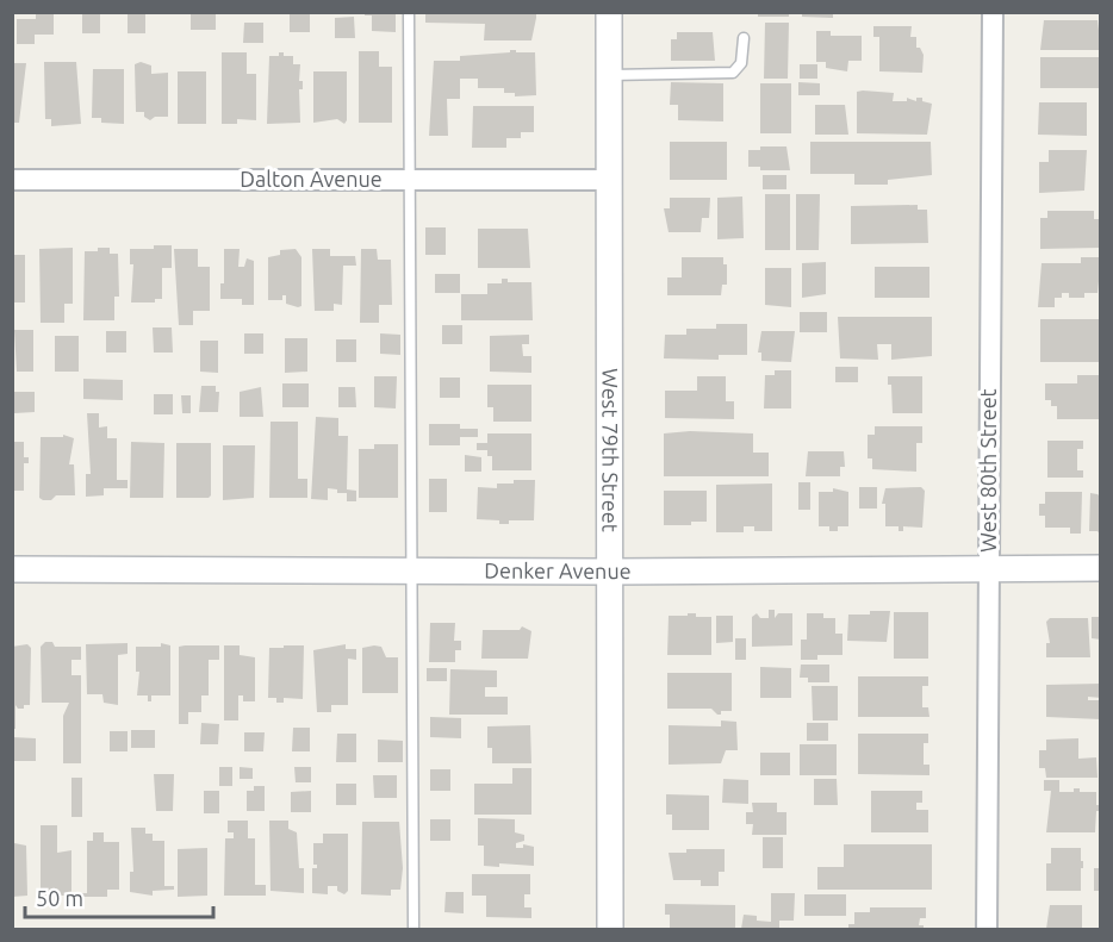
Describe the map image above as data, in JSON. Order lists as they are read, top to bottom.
{
  "streets": {
    "street": [
      "Dalton Avenue",
      "West 79th Street",
      "West 80th Street",
      "Denker Avenue"
    ]
  },
  "crossings": [
    ["Dalton Avenue", "West 79th Street"],
    ["West 79th Street", "Denker Avenue"],
    ["West 80th Street", "Denker Avenue"]
  ],
  "scale_bar": "50 m"
}
